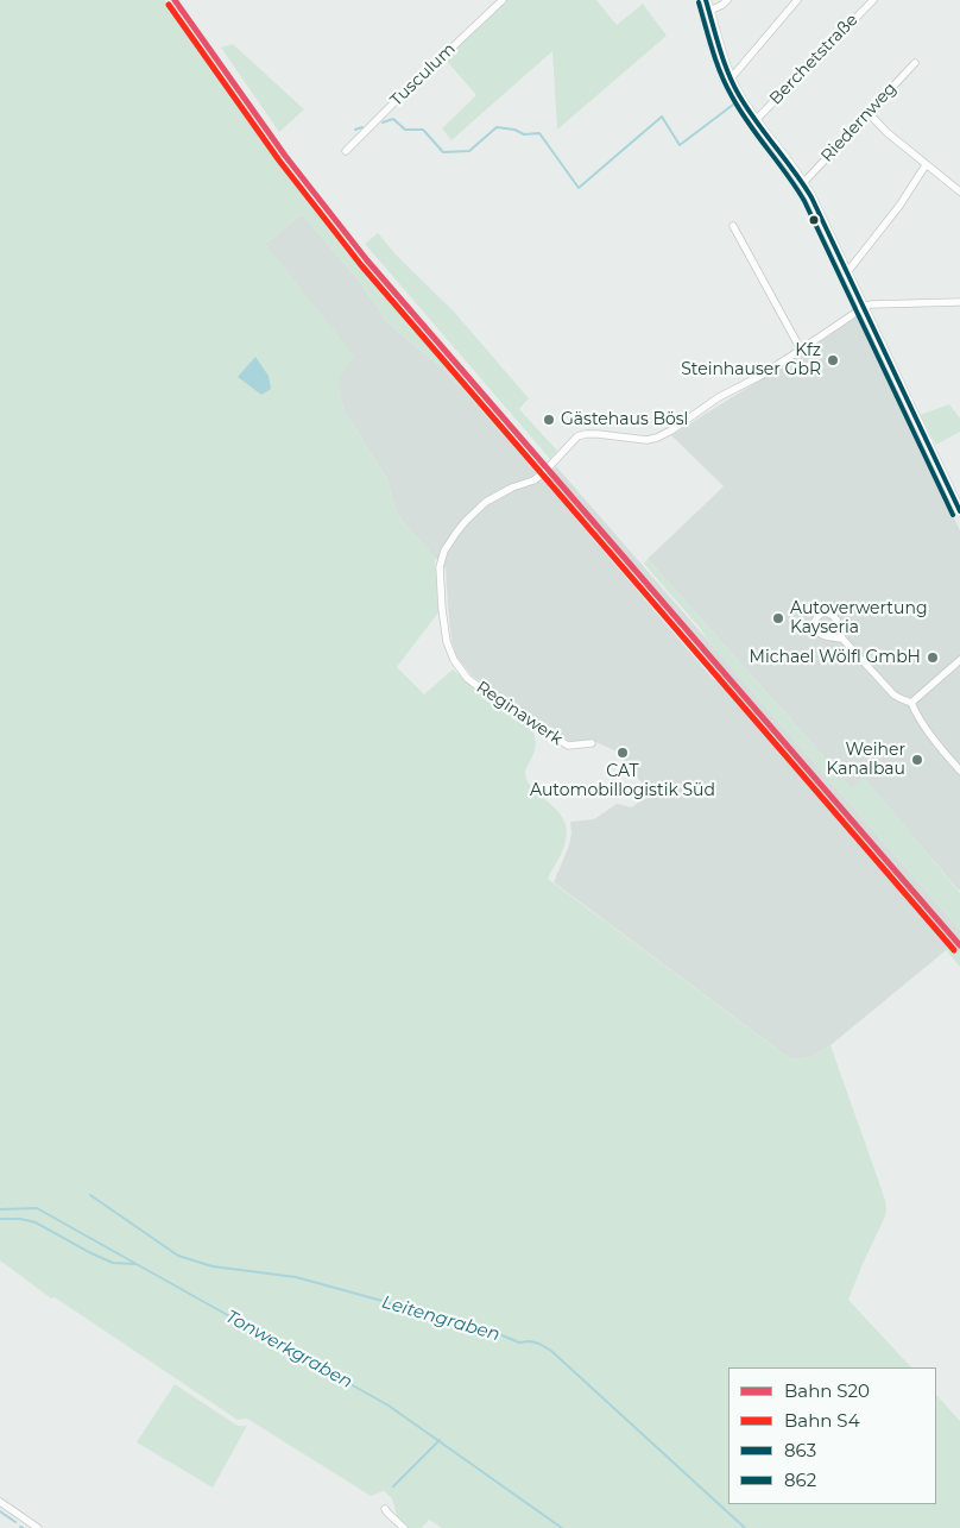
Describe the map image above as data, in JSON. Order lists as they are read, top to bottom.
{
  "streets": {
    "street": [
      "Berchetstraße",
      "Tusculum",
      "Riedernweg",
      "Reginawerk"
    ]
  },
  "water": ["Leitengraben", "Tonwerkgraben"],
  "places": [
    "Kfz Steinhauser GbR",
    "Gästehaus Bösl",
    "Autoverwertung Kayseria",
    "Michael Wölfl GmbH",
    "CAT Automobillogistik Süd",
    "Weiher Kanalbau"
  ],
  "lines": [
    "rail line S20",
    "transit line 863",
    "transit line 862",
    "rail line S4"
  ],
  "legend": [
    "Bahn S20",
    "Bahn S4",
    "863",
    "862"
  ]
}
